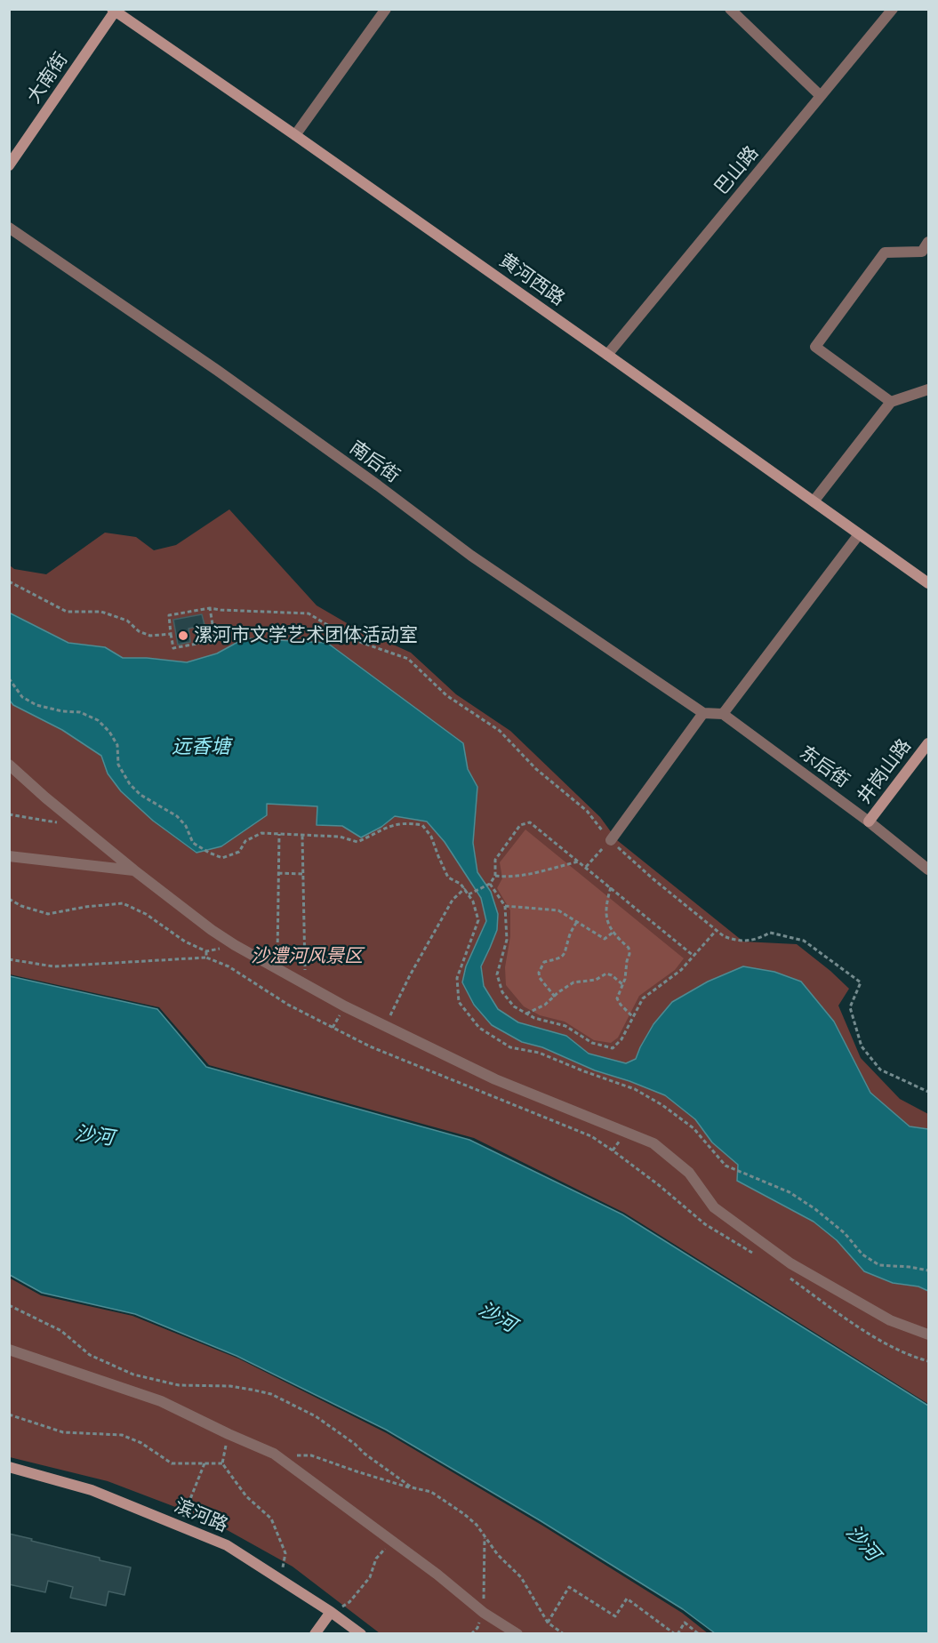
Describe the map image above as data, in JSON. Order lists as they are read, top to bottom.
{
  "streets": {
    "street": [
      "大南街",
      "巴山路",
      "黄河西路",
      "南后街",
      "东后街",
      "井岗山路",
      "滨河路"
    ]
  },
  "crossings": [
    ["大南街", "黄河西路"],
    ["巴山路", "黄河西路"],
    ["东后街", "井岗山路"]
  ],
  "water": ["远香塘", "沙河"],
  "parks": ["沙澧河风景区"],
  "places": ["漯河市文学艺术团体活动室"]
}
